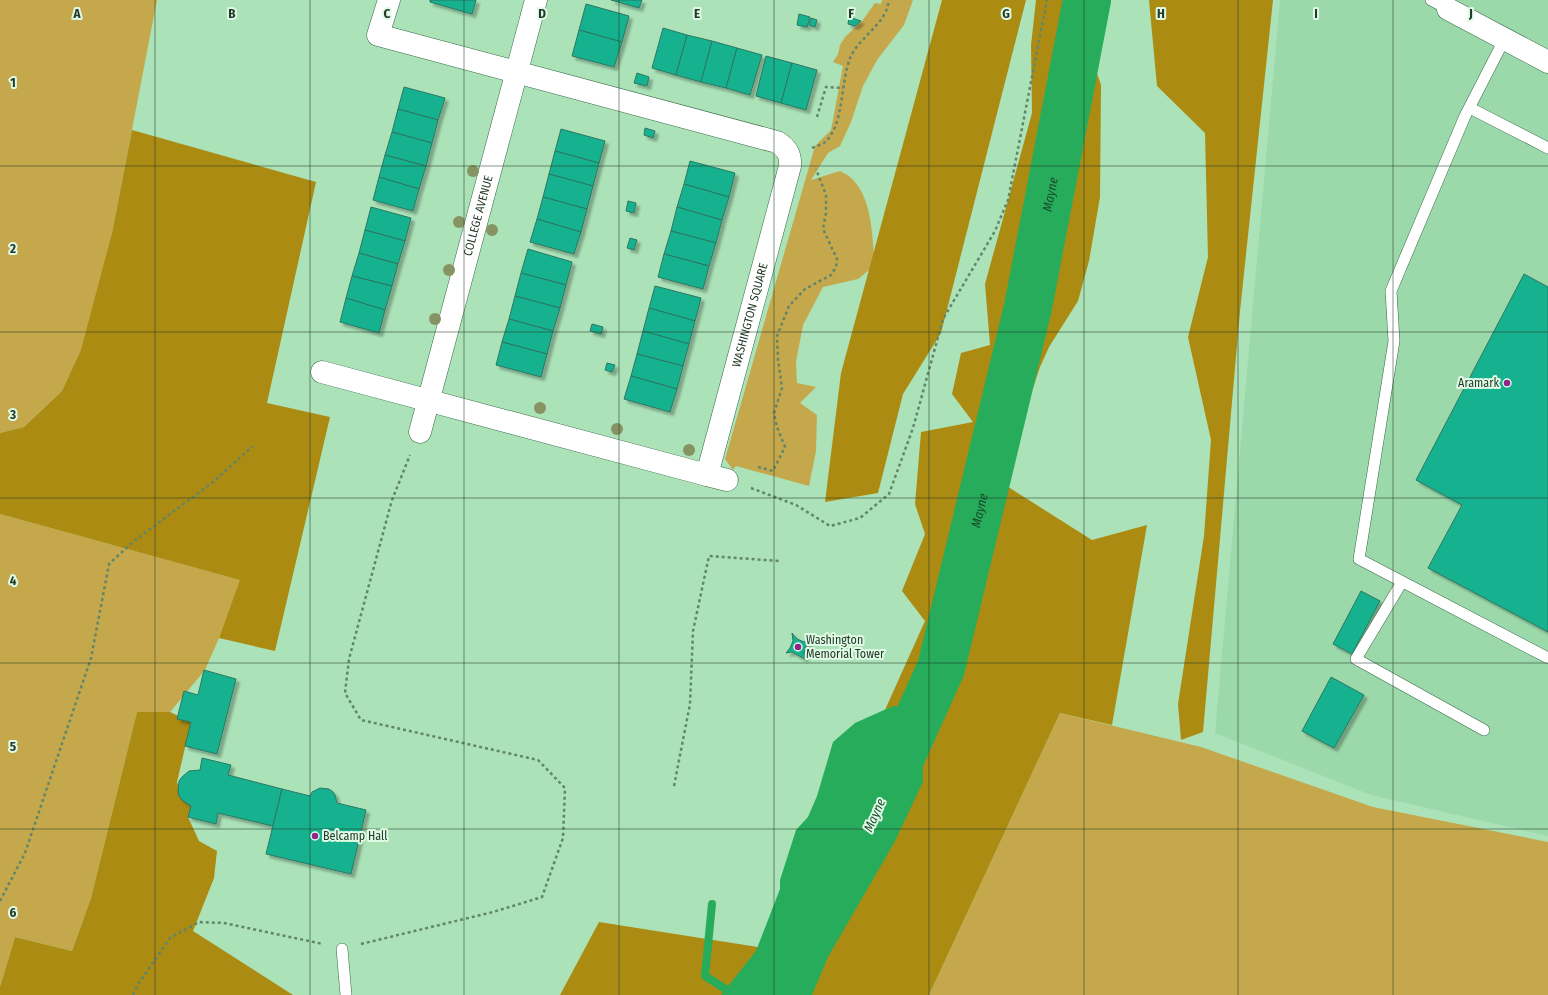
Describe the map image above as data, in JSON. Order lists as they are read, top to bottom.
{
  "streets": {
    "street": ["COLLEGE AVENUE", "WASHINGTON SQUARE"]
  },
  "water": ["Mayne"],
  "places": ["Aramark", "Washington Memorial Tower", "Belcamp Hall"],
  "grid": {
    "columns": [
      "A",
      "B",
      "C",
      "D",
      "E",
      "F",
      "G",
      "H",
      "I",
      "J"
    ],
    "rows": [
      "1",
      "2",
      "3",
      "4",
      "5",
      "6"
    ]
  }
}
